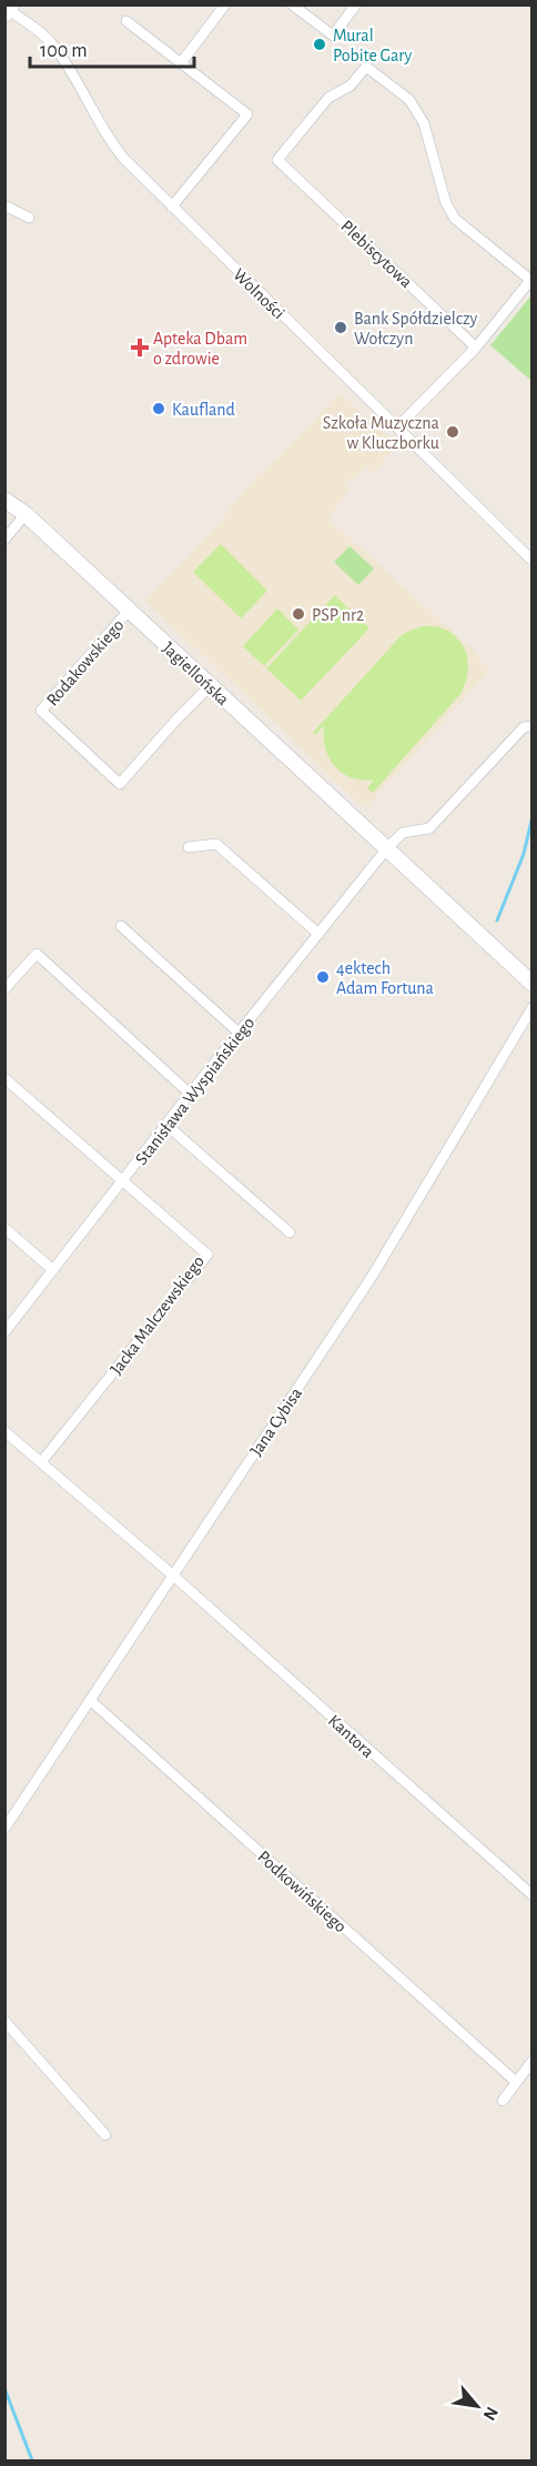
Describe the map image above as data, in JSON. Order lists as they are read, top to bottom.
{
  "streets": {
    "street": [
      "Plebiscytowa",
      "Wolności",
      "Rodakowskiego",
      "Jagiellońska",
      "Stanisława Wyspiańskiego",
      "Jacka Malczewskiego",
      "Jana Cybisa",
      "Kantora",
      "Podkowińskiego"
    ]
  },
  "crossings": [
    ["Rodakowskiego", "Jagiellońska"],
    ["Jagiellońska", "Stanisława Wyspiańskiego"],
    ["Stanisława Wyspiańskiego", "Jacka Malczewskiego"],
    ["Jacka Malczewskiego", "Kantora"],
    ["Jana Cybisa", "Kantora"],
    ["Jana Cybisa", "Podkowińskiego"]
  ],
  "places": {
    "other": [
      "Mural Pobite Gary",
      "Bank Spółdzielczy Wołczyn",
      "Kaufland",
      "Szkoła Muzyczna w Kluczborku",
      "PSP nr2",
      "4ektech Adam Fortuna"
    ],
    "health": ["Apteka Dbam o zdrowie"]
  },
  "scale_bar": "100 m",
  "north": "bottom right"
}
